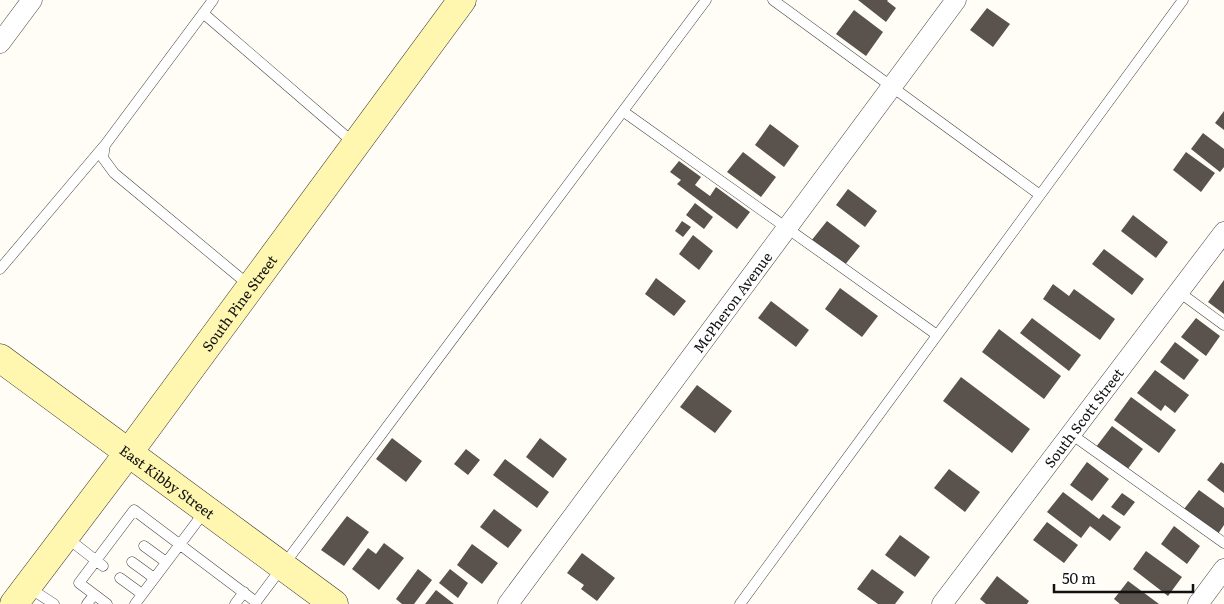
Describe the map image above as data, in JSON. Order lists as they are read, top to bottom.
{
  "streets": {
    "main road": ["South Pine Street", "East Kibby Street"],
    "street": ["McPheron Avenue", "South Scott Street"]
  },
  "crossings": [
    ["South Pine Street", "East Kibby Street"]
  ],
  "scale_bar": "50 m"
}
